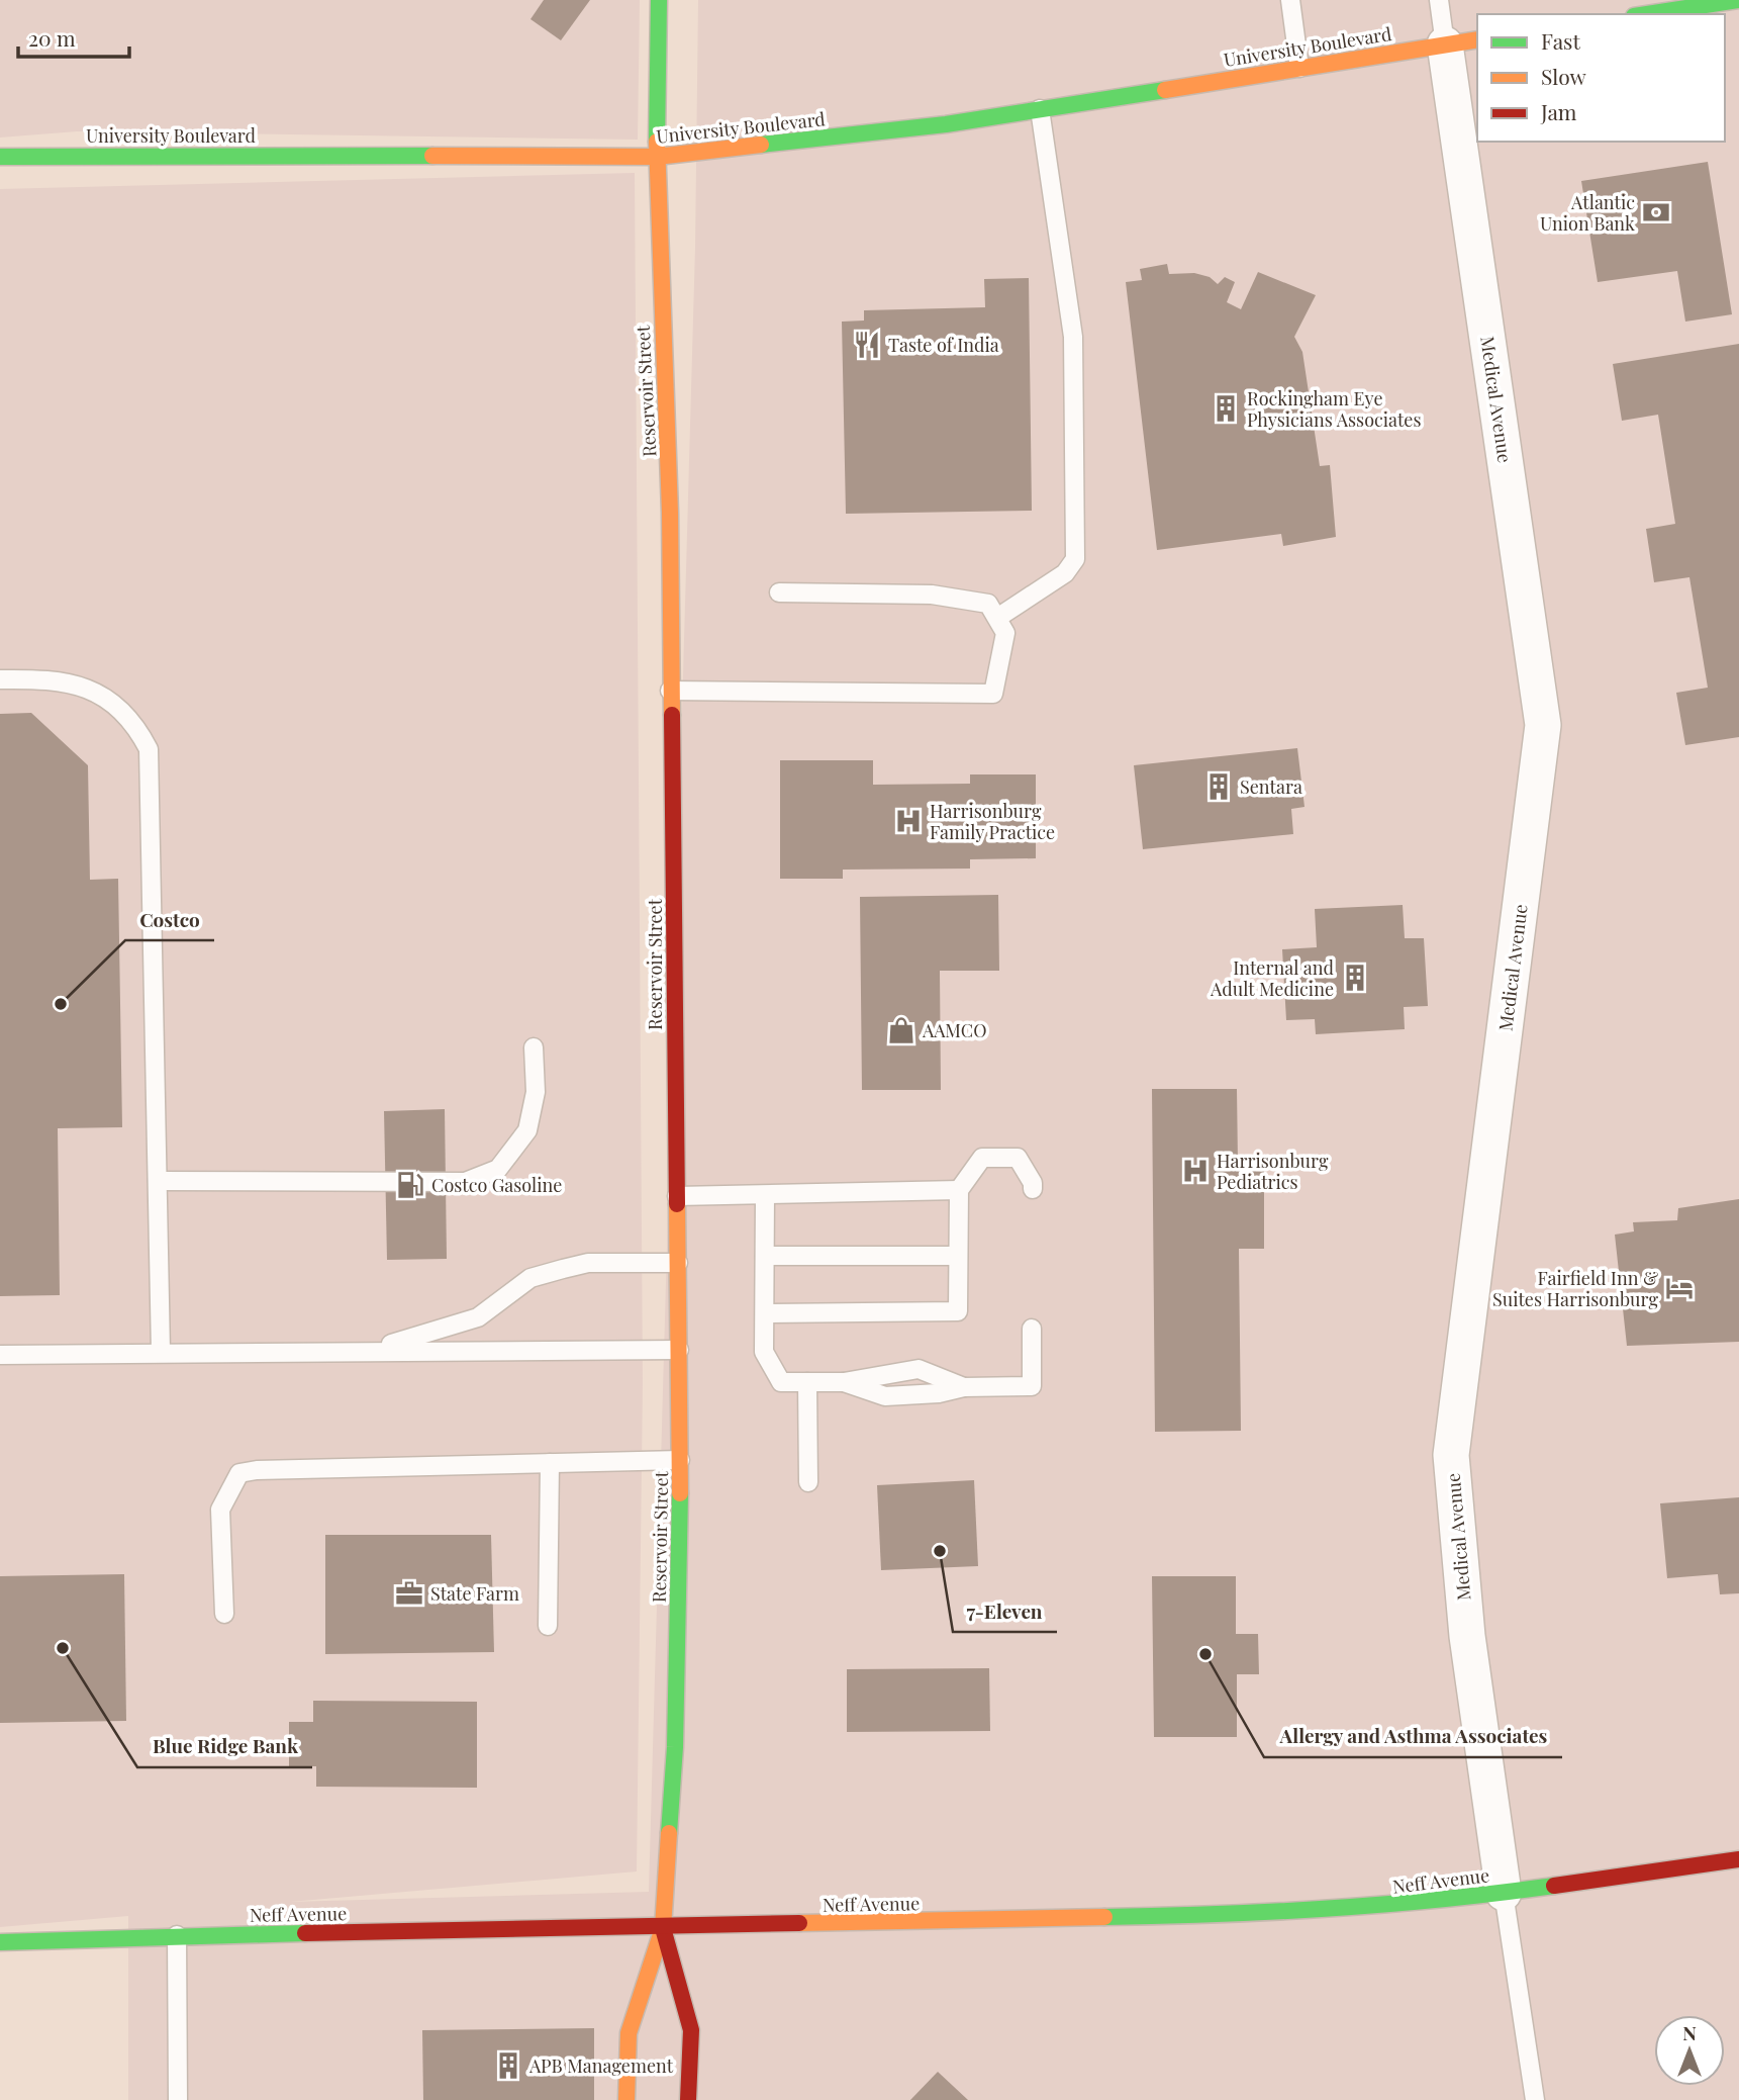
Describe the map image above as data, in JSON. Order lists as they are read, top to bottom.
{
  "streets": {
    "main road": ["University Boulevard", "Reservoir Street", "Neff Avenue"],
    "street": ["Medical Avenue"]
  },
  "crossings": [
    ["University Boulevard", "Reservoir Street"],
    ["University Boulevard", "Medical Avenue"],
    ["Reservoir Street", "Neff Avenue"],
    ["Medical Avenue", "Neff Avenue"]
  ],
  "places": {
    "bank": ["Atlantic Union Bank"],
    "restaurant": ["Taste of India"],
    "building": [
      "Rockingham Eye Physicians Associates",
      "Sentara",
      "Internal and Adult Medicine",
      "APB Management"
    ],
    "hospital": ["Harrisonburg Family Practice", "Harrisonburg Pediatrics"],
    "other": [
      "Costco",
      "7-Eleven",
      "Blue Ridge Bank",
      "Allergy and Asthma Associates"
    ],
    "shop": ["AAMCO"],
    "fuel station": ["Costco Gasoline"],
    "hotel": ["Fairfield Inn & Suites Harrisonburg"],
    "office": ["State Farm"]
  },
  "legend": ["Fast", "Slow", "Jam"],
  "scale_bar": "20 m",
  "north": "top"
}
